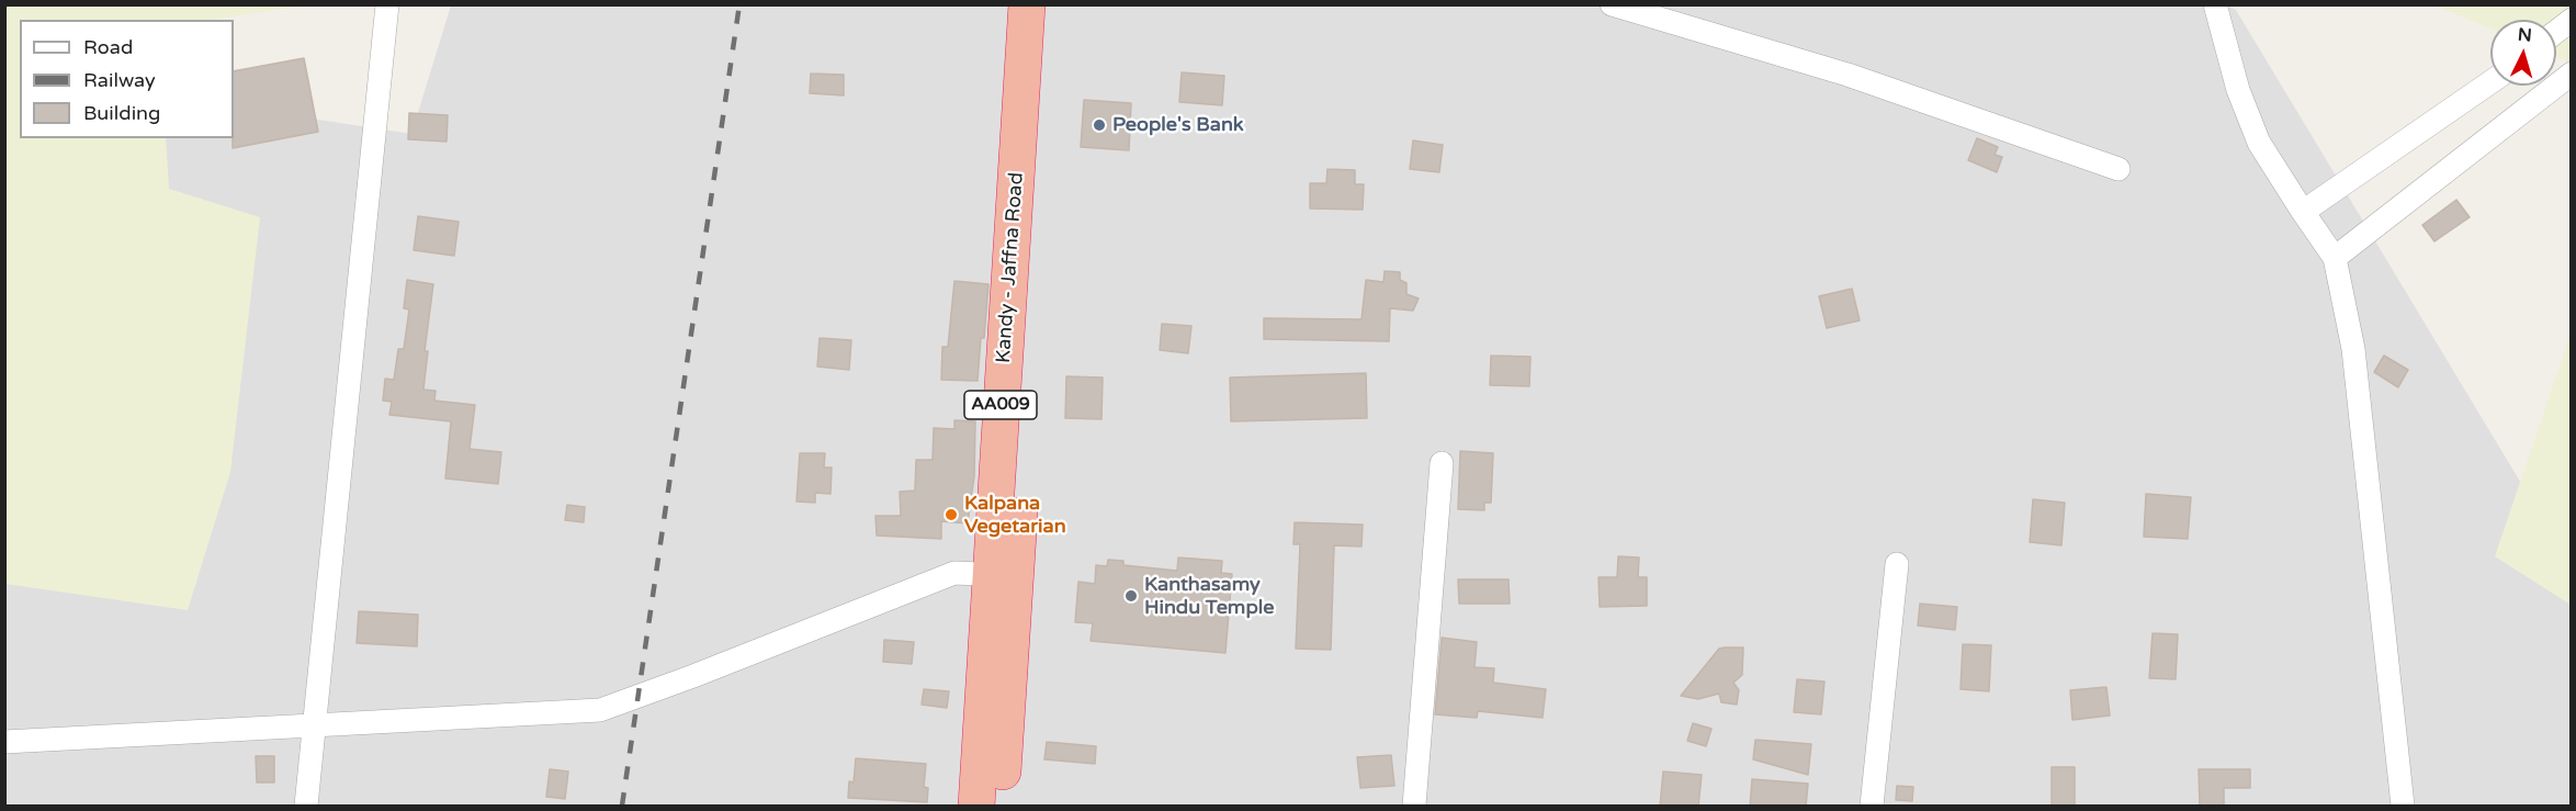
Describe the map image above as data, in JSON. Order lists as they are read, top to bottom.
{
  "streets": {
    "highway": ["Kandy - Jaffna Road", "AA009"]
  },
  "places": ["People's Bank", "Kalpana Vegetarian", "Kanthasamy Hindu Temple"],
  "legend": ["Road", "Railway", "Building"],
  "north": "top"
}
